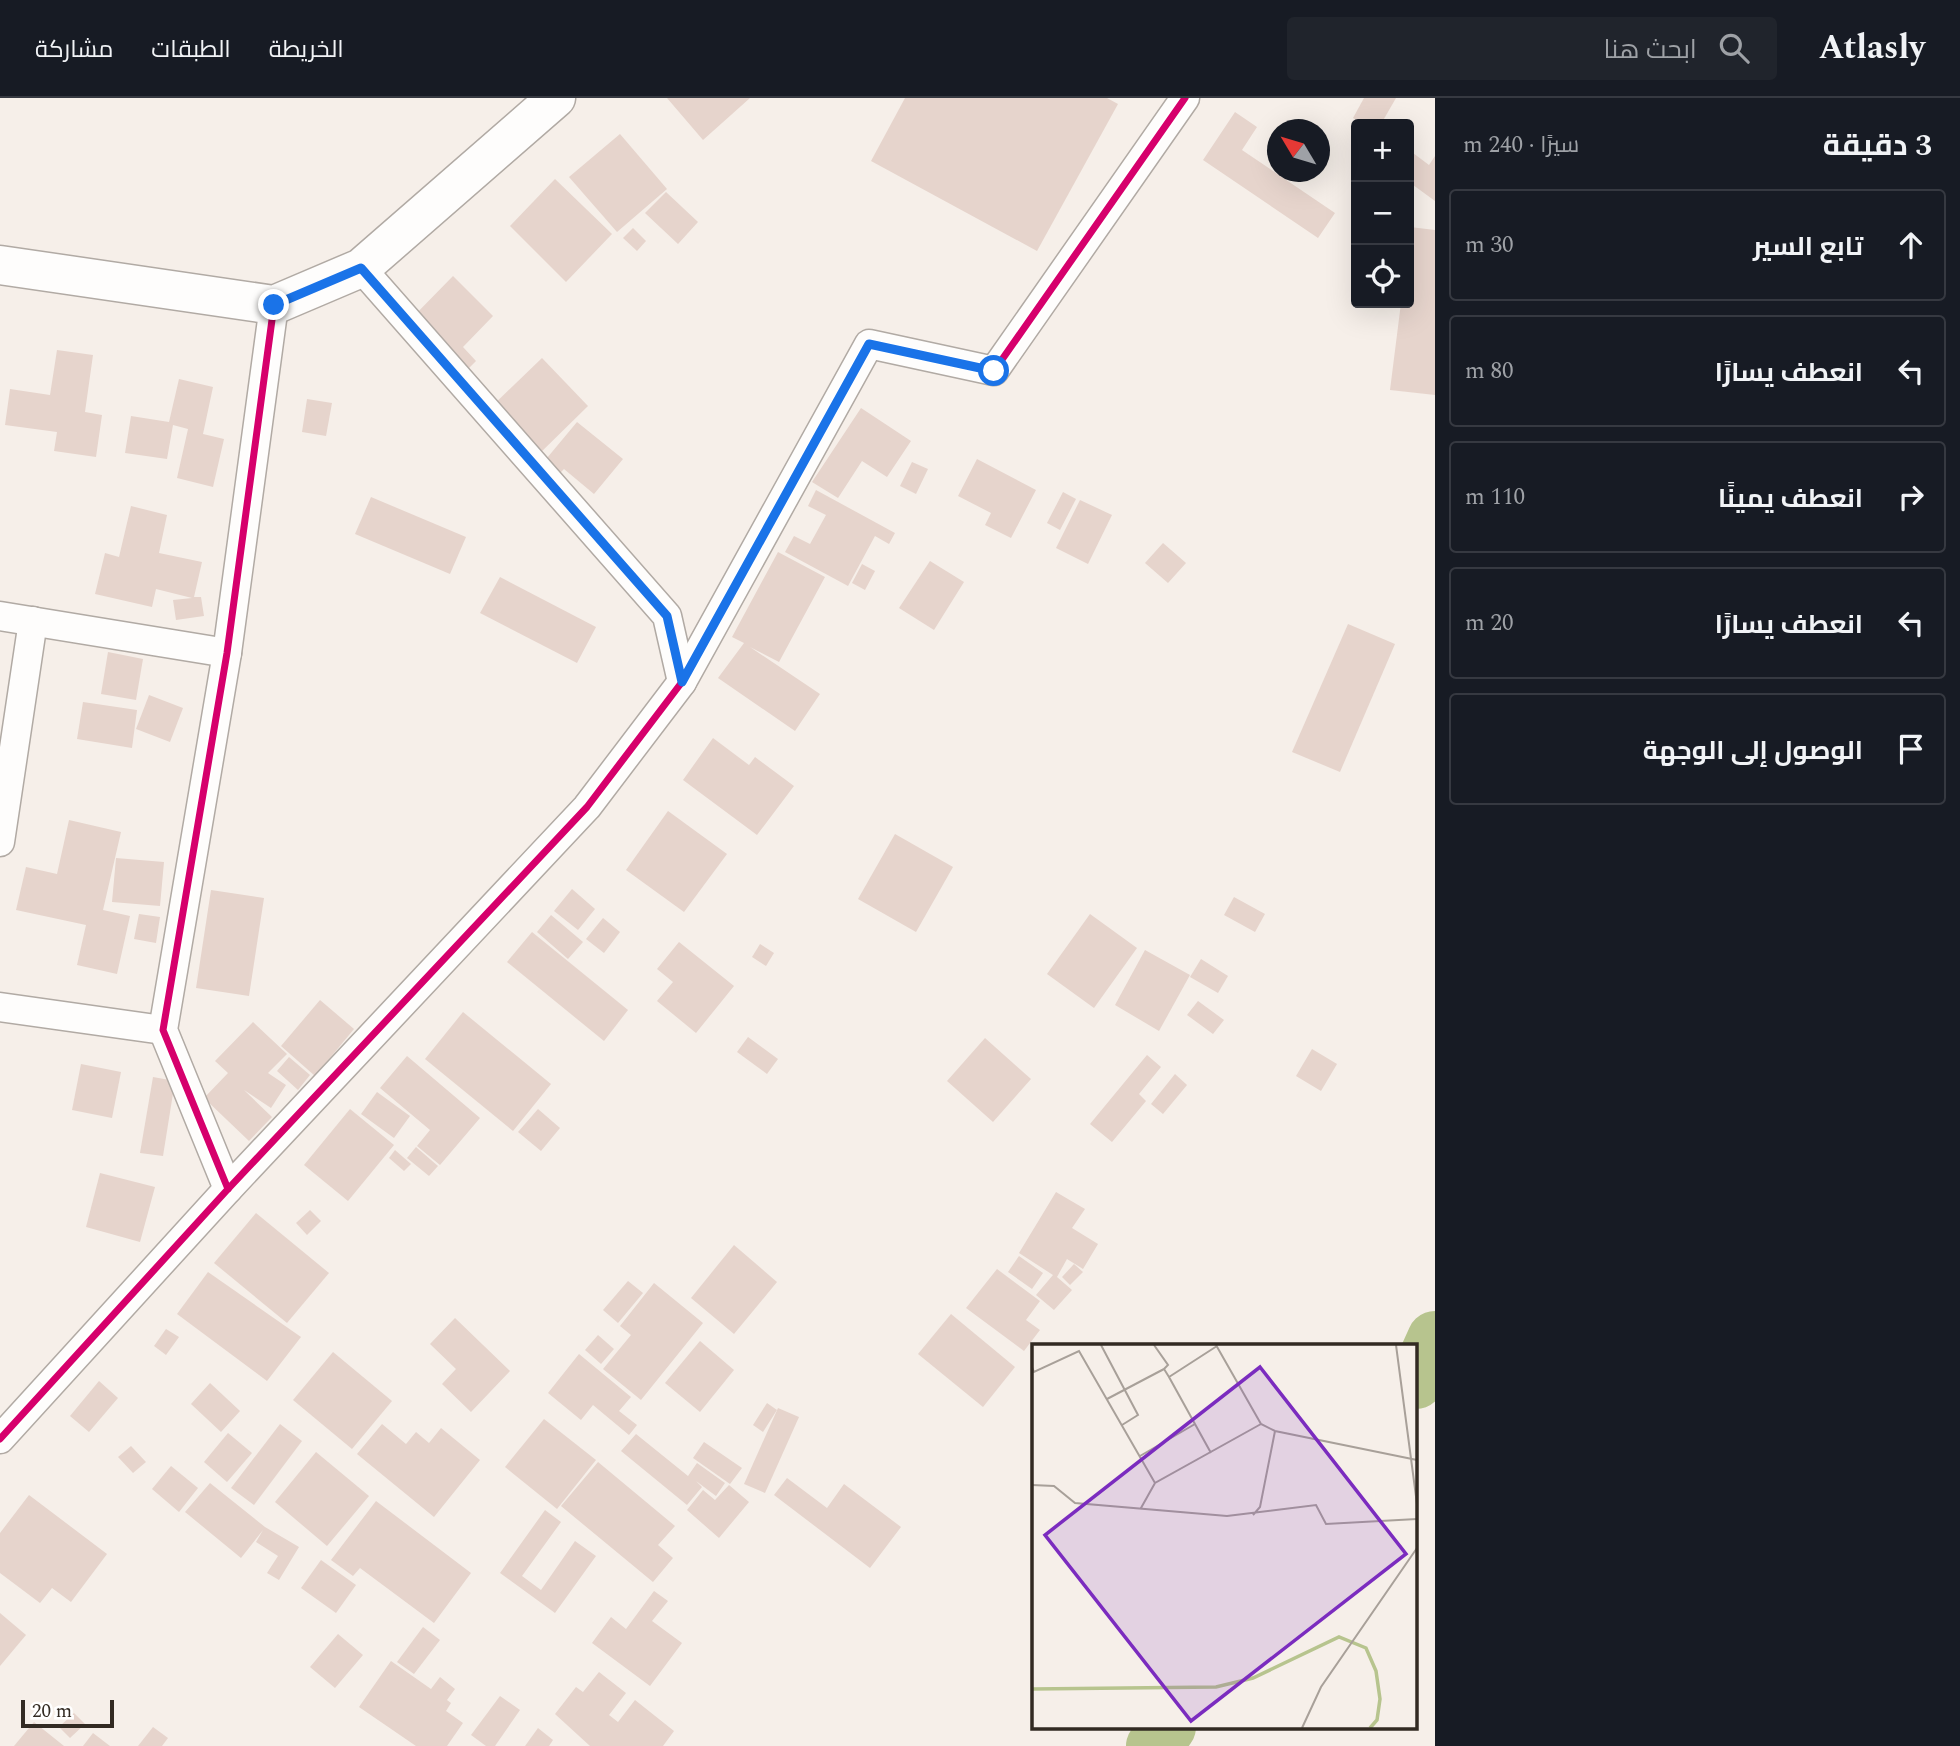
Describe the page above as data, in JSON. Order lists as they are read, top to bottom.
{
  "scale_bar": "20 m",
  "north": "top left",
  "page": {
    "header": "Atlasly",
    "search": "ابحث هنا",
    "nav": ["الخريطة", "الطبقات", "مشاركة"],
    "heading": ["3 دقيقة", "سيرًا · 240 m"],
    "map_buttons": ["+", "−"],
    "list": [
      ["تابع السير", "30 m"],
      ["انعطف يسارًا", "80 m"],
      ["انعطف يمينًا", "110 m"],
      ["انعطف يسارًا", "20 m"],
      "الوصول إلى الوجهة"
    ],
    "scale": "20 m"
  }
}
